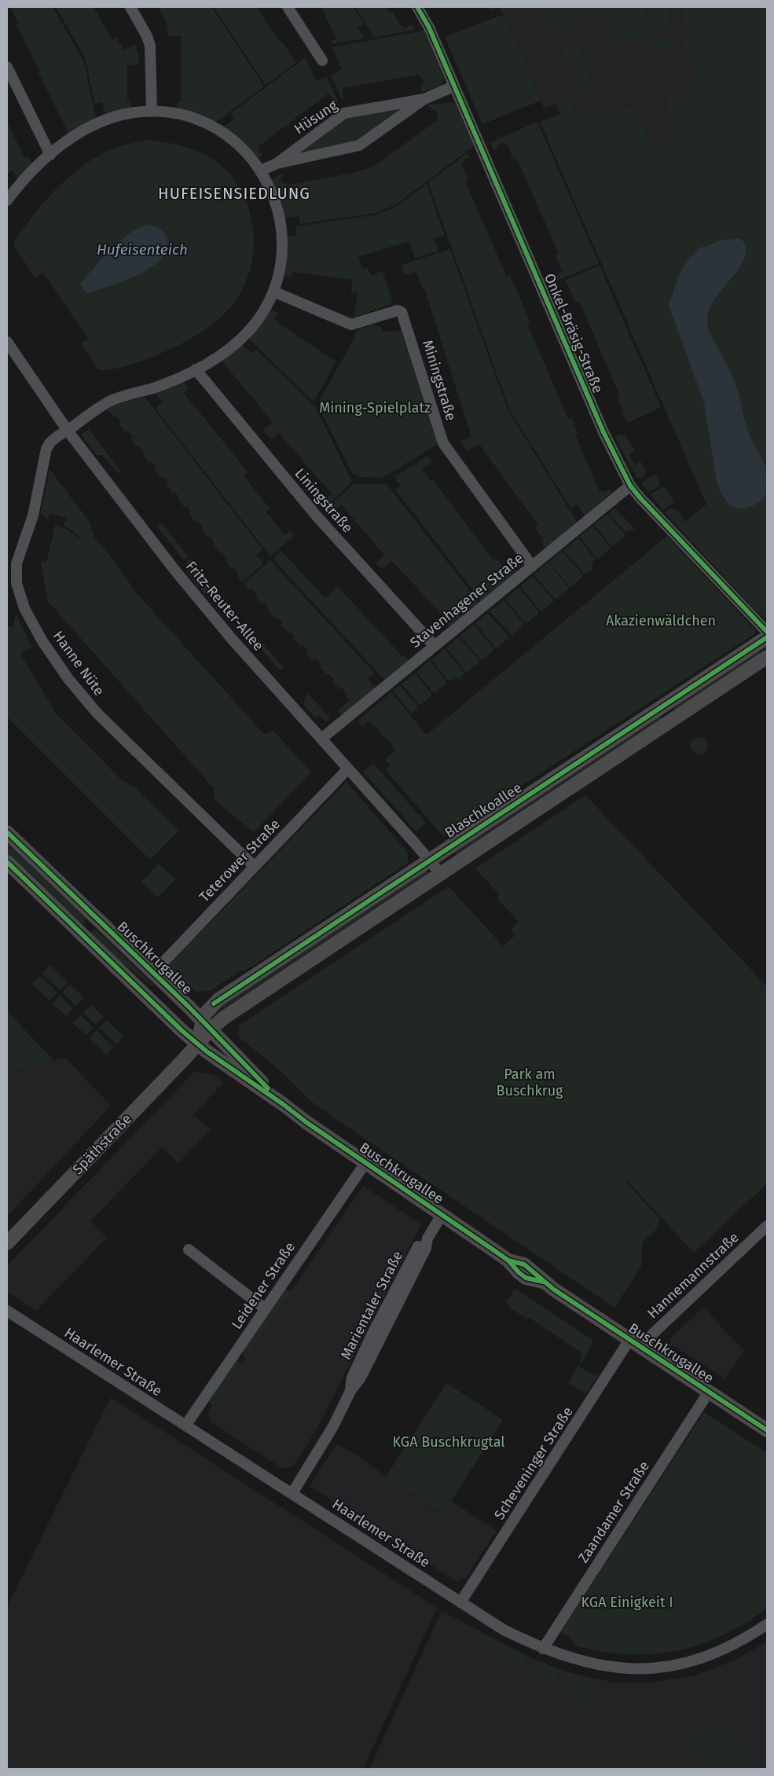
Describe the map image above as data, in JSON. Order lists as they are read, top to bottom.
{
  "streets": {
    "main road": ["Blaschkoallee", "Buschkrugallee", "Späthstraße"],
    "street": [
      "Hüsung",
      "Onkel-Bräsig-Straße",
      "Miningstraße",
      "Liningstraße",
      "Stavenhagener Straße",
      "Fritz-Reuter-Allee",
      "Hanne Nüte",
      "Teterower Straße",
      "Hannemannstraße",
      "Leidener Straße",
      "Marientaler Straße",
      "Haarlemer Straße",
      "Scheveninger Straße",
      "Zaandamer Straße"
    ]
  },
  "crossings": [
    ["Hüsung", "Onkel-Bräsig-Straße"],
    ["Hüsung", "Hanne Nüte"],
    ["Onkel-Bräsig-Straße", "Stavenhagener Straße"],
    ["Miningstraße", "Stavenhagener Straße"],
    ["Miningstraße", "Hanne Nüte"],
    ["Liningstraße", "Stavenhagener Straße"],
    ["Liningstraße", "Hanne Nüte"],
    ["Stavenhagener Straße", "Fritz-Reuter-Allee"],
    ["Fritz-Reuter-Allee", "Hanne Nüte"],
    ["Fritz-Reuter-Allee", "Blaschkoallee"],
    ["Fritz-Reuter-Allee", "Teterower Straße"],
    ["Hanne Nüte", "Teterower Straße"],
    ["Blaschkoallee", "Buschkrugallee"],
    ["Blaschkoallee", "Späthstraße"],
    ["Teterower Straße", "Buschkrugallee"],
    ["Buschkrugallee", "Späthstraße"],
    ["Buschkrugallee", "Hannemannstraße"],
    ["Buschkrugallee", "Leidener Straße"],
    ["Buschkrugallee", "Marientaler Straße"],
    ["Buschkrugallee", "Scheveninger Straße"],
    ["Buschkrugallee", "Zaandamer Straße"],
    ["Leidener Straße", "Haarlemer Straße"],
    ["Marientaler Straße", "Haarlemer Straße"],
    ["Haarlemer Straße", "Scheveninger Straße"],
    ["Haarlemer Straße", "Zaandamer Straße"]
  ],
  "districts": ["HUFEISENSIEDLUNG"],
  "water": ["Hufeisenteich"],
  "parks": [
    "Mining-Spielplatz",
    "Akazienwäldchen",
    "Park am Buschkrug",
    "KGA Buschkrugtal",
    "KGA Einigkeit I"
  ]
}
